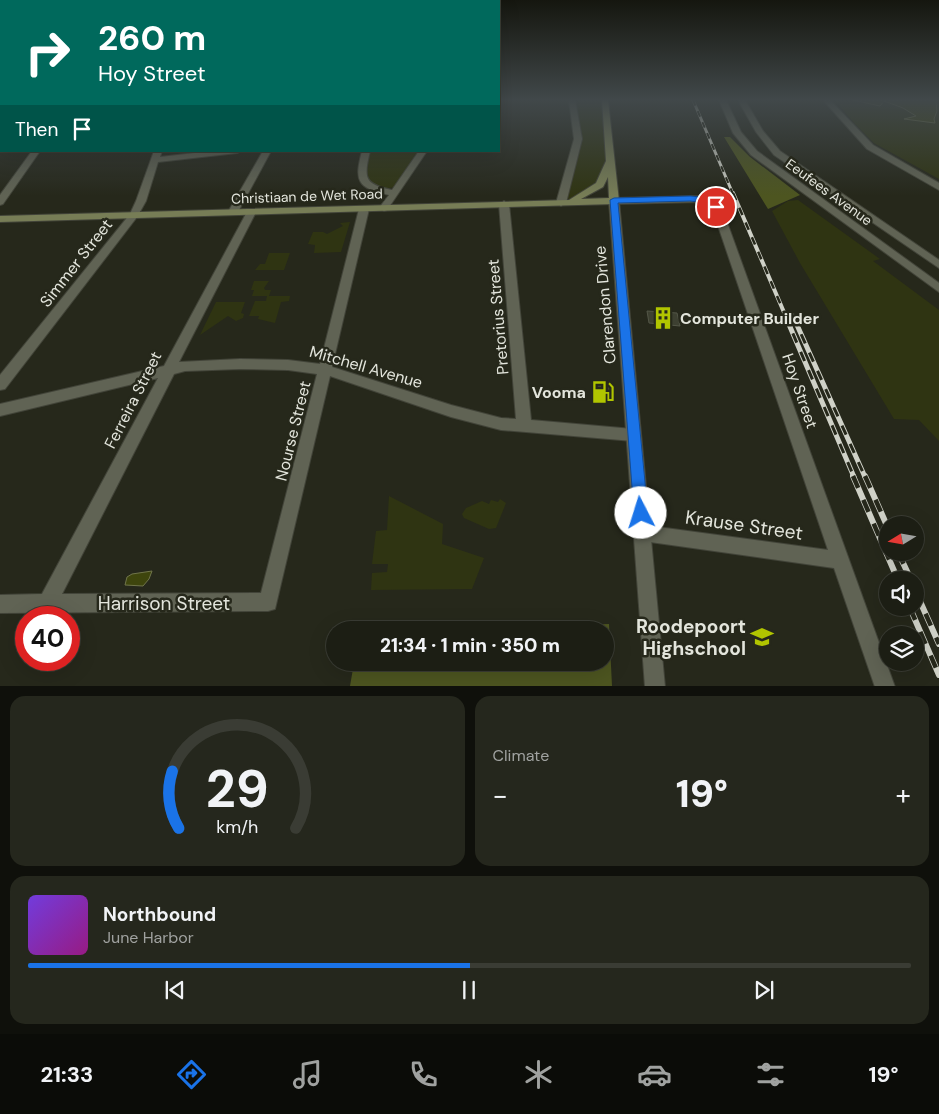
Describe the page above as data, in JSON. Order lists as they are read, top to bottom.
{
  "streets": {
    "main road": ["Christiaan de Wet Road", "Clarendon Drive"],
    "street": [
      "Eeufees Avenue",
      "Simmer Street",
      "Pretorius Street",
      "Mitchell Avenue",
      "Hoy Street",
      "Ferreira Street",
      "Nourse Street",
      "Krause Street",
      "Harrison Street"
    ]
  },
  "crossings": [
    ["Christiaan de Wet Road", "Simmer Street"],
    ["Christiaan de Wet Road", "Clarendon Drive"],
    ["Christiaan de Wet Road", "Pretorius Street"],
    ["Christiaan de Wet Road", "Hoy Street"],
    ["Christiaan de Wet Road", "Ferreira Street"],
    ["Christiaan de Wet Road", "Nourse Street"],
    ["Clarendon Drive", "Mitchell Avenue"],
    ["Clarendon Drive", "Hoy Street"],
    ["Clarendon Drive", "Krause Street"],
    ["Pretorius Street", "Mitchell Avenue"],
    ["Mitchell Avenue", "Ferreira Street"],
    ["Mitchell Avenue", "Nourse Street"],
    ["Hoy Street", "Krause Street"],
    ["Ferreira Street", "Harrison Street"],
    ["Nourse Street", "Harrison Street"]
  ],
  "places": {
    "building": ["Computer Builder"],
    "fuel station": ["Vooma"],
    "school or university": ["Roodepoort Highschool"]
  },
  "north": "left",
  "page": {
    "turn": ["260 m", "Hoy Street"],
    "then": "Then",
    "limit": "40",
    "trip": "21:34 · 1 min · 350 m",
    "tile": "Climate",
    "heat": ["−", "19°", "+"],
    "song": ["Northbound", "June Harbor"],
    "tabs": ["21:33", "19°"],
    "gauge": ["29", "km/h"]
  }
}
